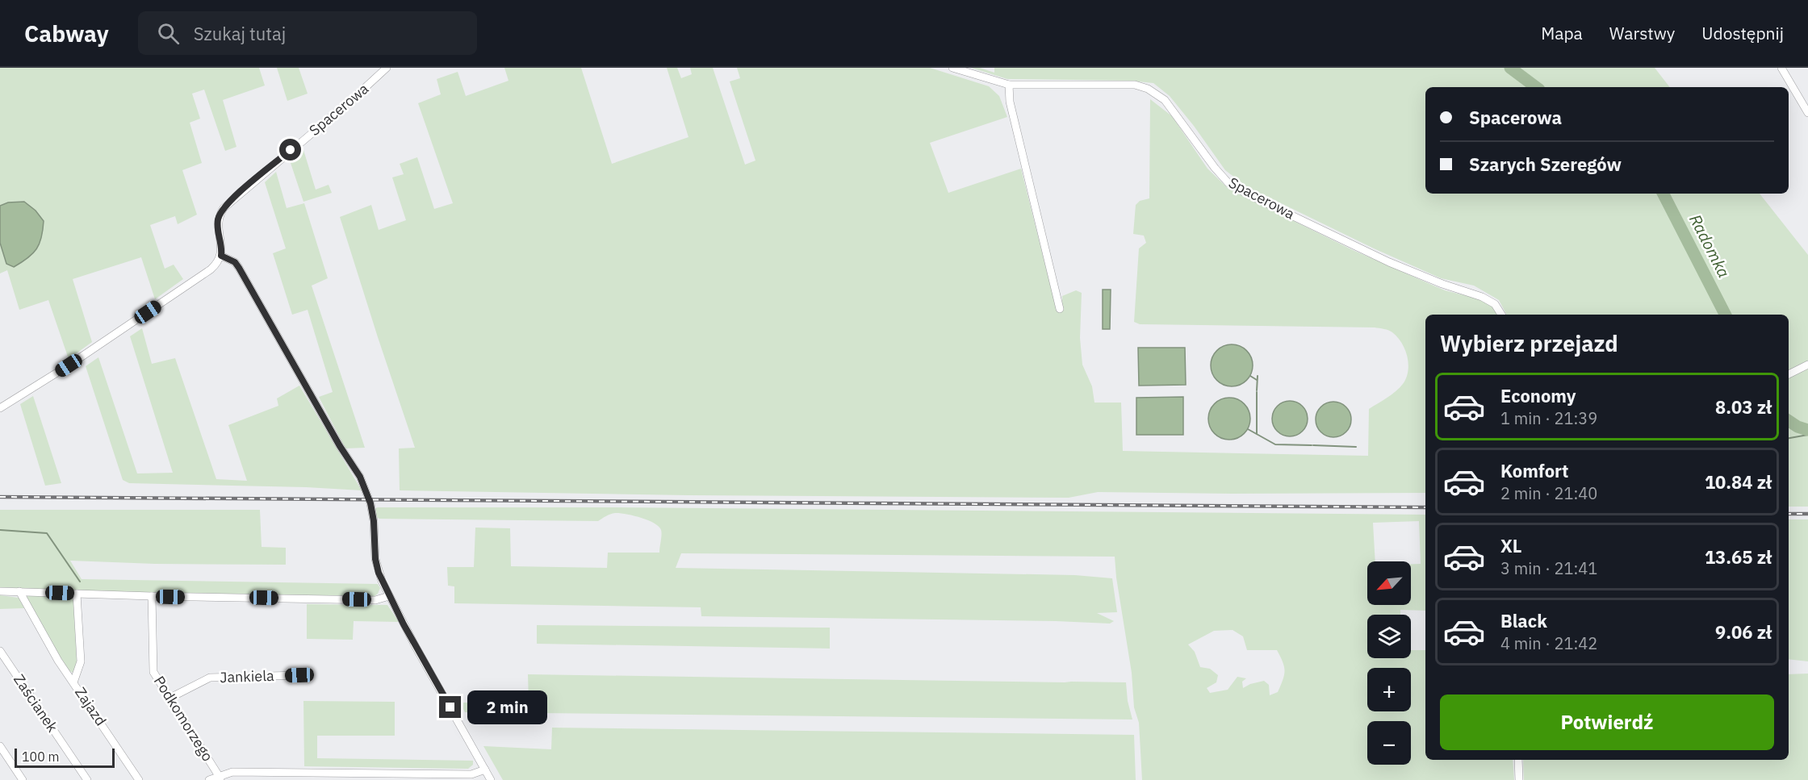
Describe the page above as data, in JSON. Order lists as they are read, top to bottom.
{
  "streets": {
    "street": [
      "Spacerowa",
      "Jankiela",
      "Zaścianek",
      "Zajazd",
      "Podkomorzego"
    ]
  },
  "crossings": [
    ["Jankiela", "Podkomorzego"]
  ],
  "water": ["Radomka"],
  "scale_bar": "100 m",
  "north": "bottom left",
  "page": {
    "header": "Cabway",
    "search": "Szukaj tutaj",
    "nav": ["Mapa", "Warstwy", "Udostępnij"],
    "banner": ["Spacerowa", "Szarych Szeregów"],
    "heading": "Wybierz przejazd",
    "list": [
      {
        "name": "Economy",
        "note": "1 min · 21:39",
        "value": "8.03 zł"
      },
      {
        "name": "Komfort",
        "note": "2 min · 21:40",
        "value": "10.84 zł"
      },
      {
        "name": "XL",
        "note": "3 min · 21:41",
        "value": "13.65 zł"
      },
      {
        "name": "Black",
        "note": "4 min · 21:42",
        "value": "9.06 zł"
      }
    ],
    "map_buttons": ["+", "−"],
    "buttons": "Potwierdź",
    "bubble": "2 min",
    "scale": "100 m"
  }
}
